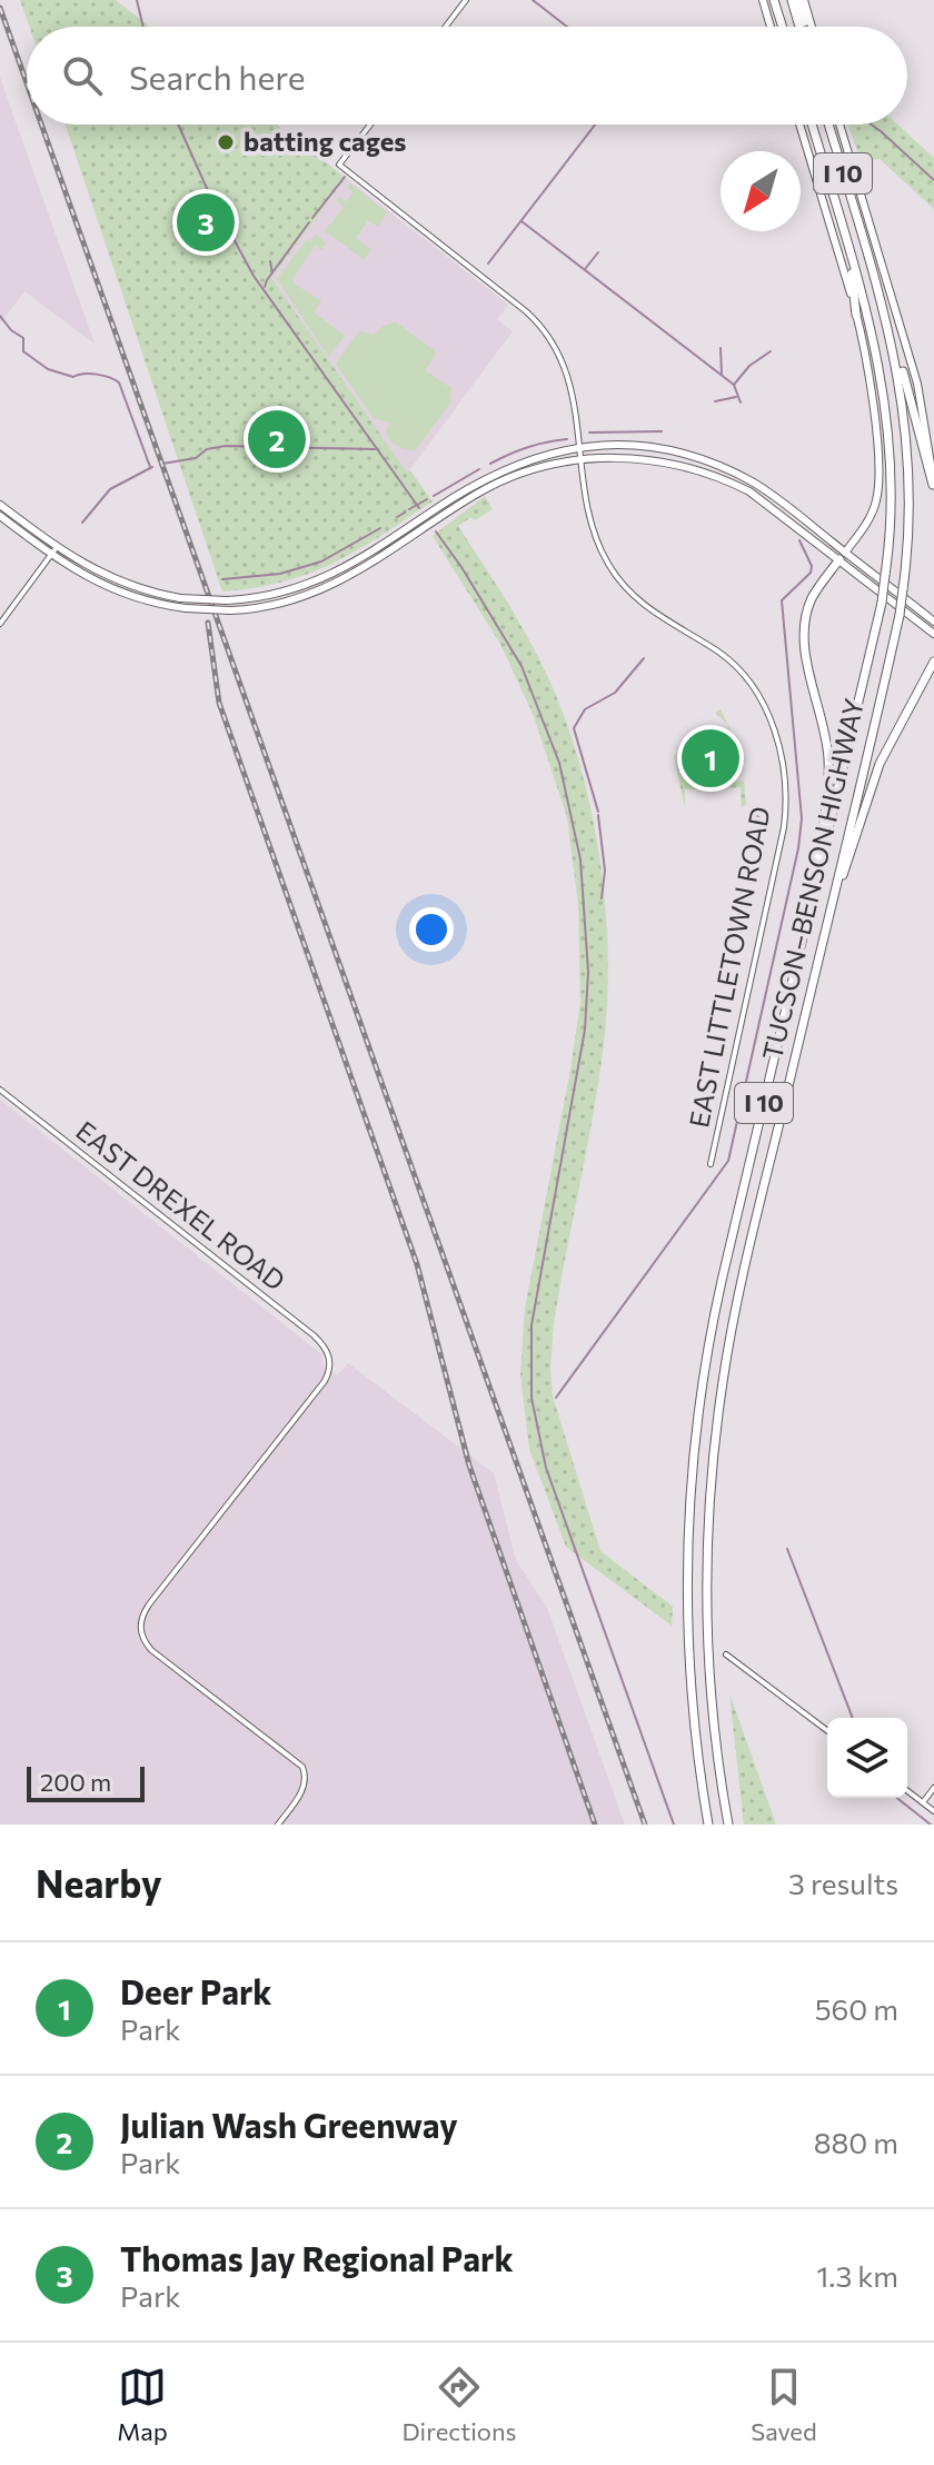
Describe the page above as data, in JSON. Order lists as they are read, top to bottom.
{
  "streets": {
    "highway": ["I 10", "TUCSON–BENSON HIGHWAY"],
    "street": ["EAST LITTLETOWN ROAD", "EAST DREXEL ROAD"]
  },
  "places": ["batting cages"],
  "scale_bar": "200 m",
  "north": "bottom left",
  "page": {
    "search": "Search here",
    "pins": ["3", "2", "1"],
    "scale": "200 m",
    "heading": ["Nearby", "3 results"],
    "list": [
      {
        "mark": "1",
        "name": "Deer Park",
        "note": "Park",
        "value": "560 m"
      },
      {
        "mark": "2",
        "name": "Julian Wash Greenway",
        "note": "Park",
        "value": "880 m"
      },
      {
        "mark": "3",
        "name": "Thomas Jay Regional Park",
        "note": "Park",
        "value": "1.3 km"
      }
    ],
    "nav": ["Map", "Directions", "Saved"]
  }
}
